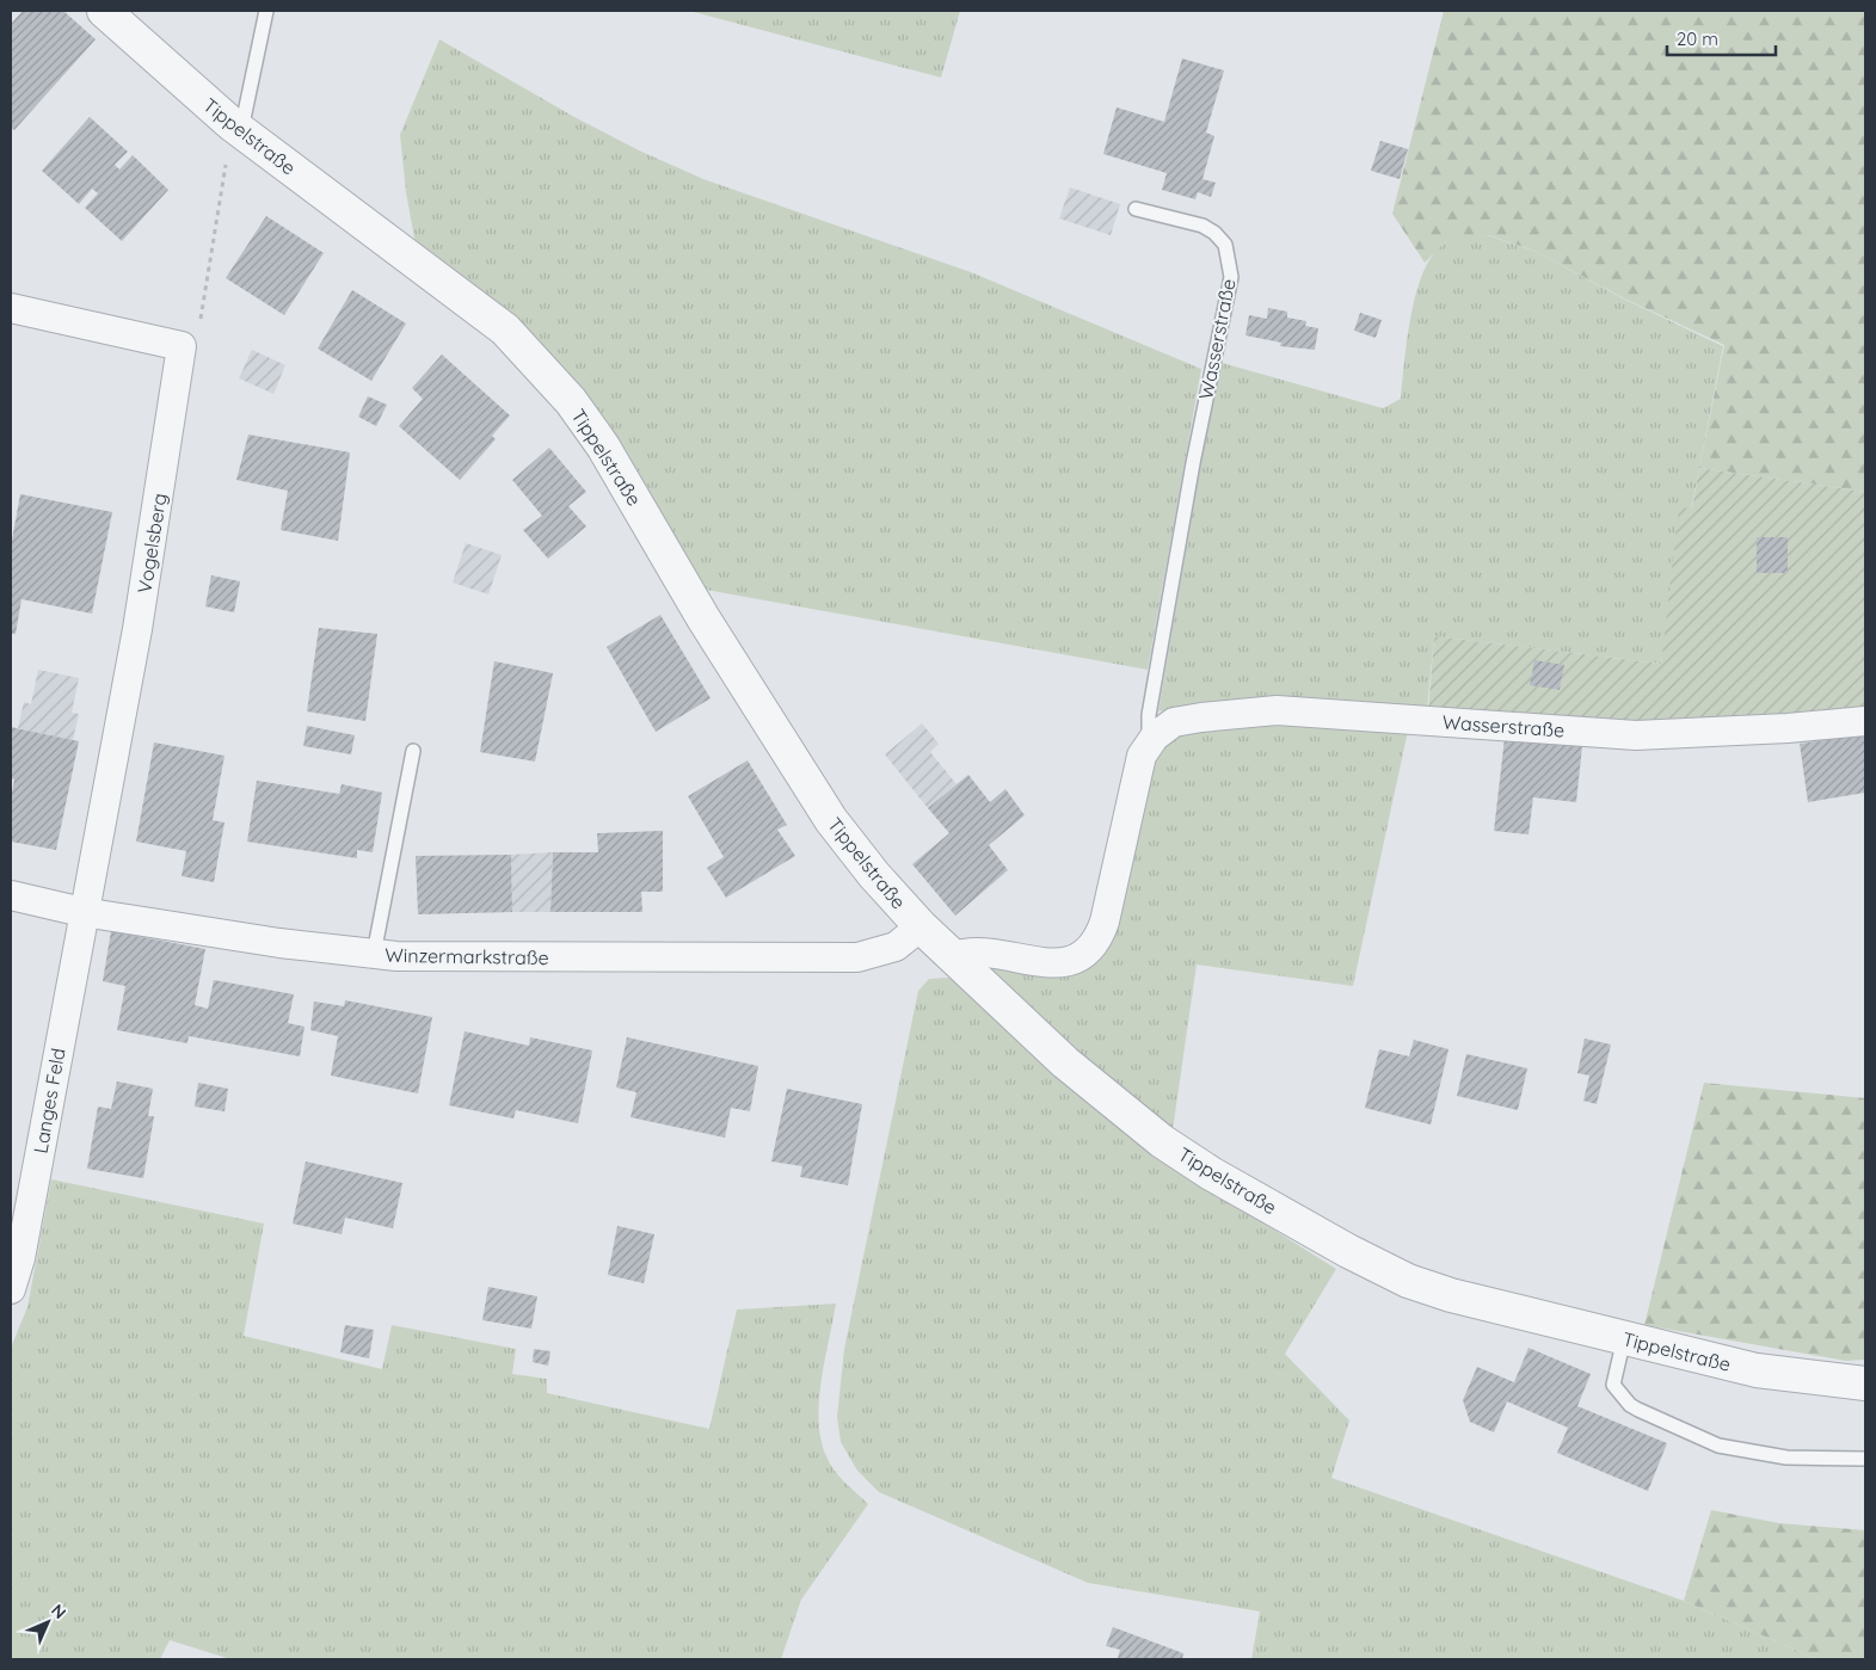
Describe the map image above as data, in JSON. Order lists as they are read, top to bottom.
{
  "streets": {
    "street": [
      "Tippelstraße",
      "Wasserstraße",
      "Vogelsberg",
      "Winzermarkstraße",
      "Langes Feld"
    ]
  },
  "crossings": [
    ["Tippelstraße", "Wasserstraße"],
    ["Tippelstraße", "Winzermarkstraße"],
    ["Vogelsberg", "Winzermarkstraße"],
    ["Vogelsberg", "Langes Feld"],
    ["Winzermarkstraße", "Langes Feld"]
  ],
  "scale_bar": "20 m",
  "north": "top right"
}
